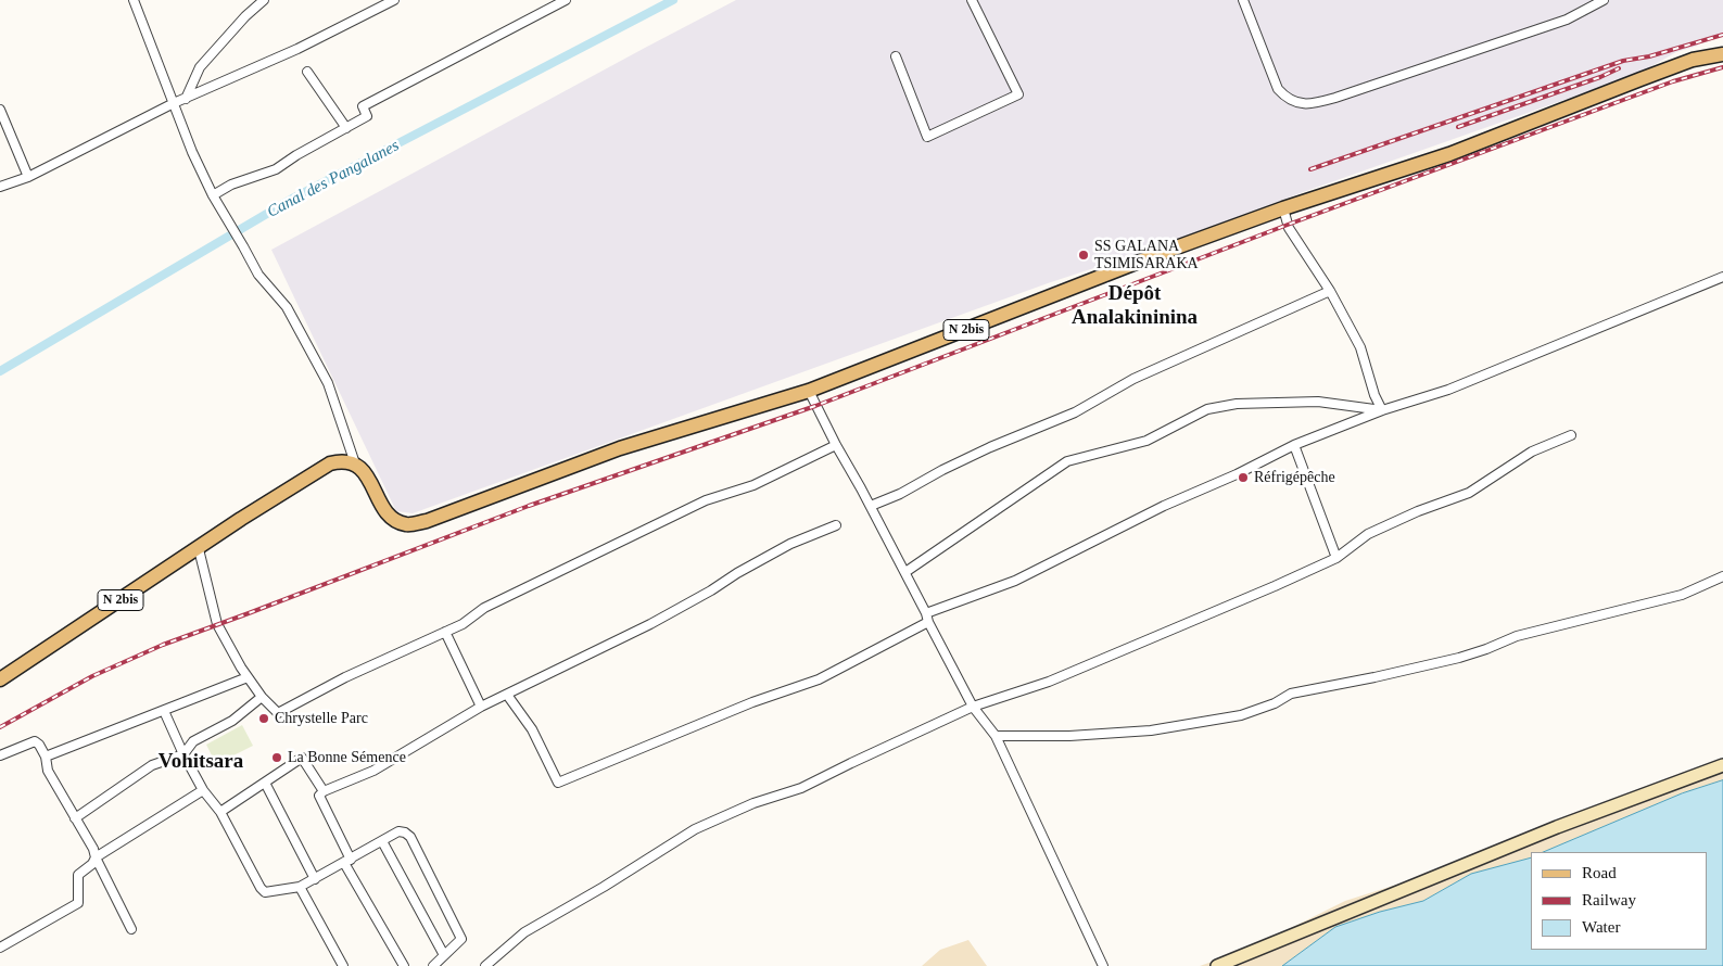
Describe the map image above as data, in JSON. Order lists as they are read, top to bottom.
{
  "streets": {
    "main road": ["N 2bis"]
  },
  "districts": ["Dépôt Analakininina", "Vohitsara"],
  "water": ["Canal des Pangalanes"],
  "places": [
    "SS GALANA TSIMISARAKA",
    "Réfrigépêche",
    "Chrystelle Parc",
    "La Bonne Sémence"
  ],
  "legend": ["Road", "Railway", "Water"]
}
